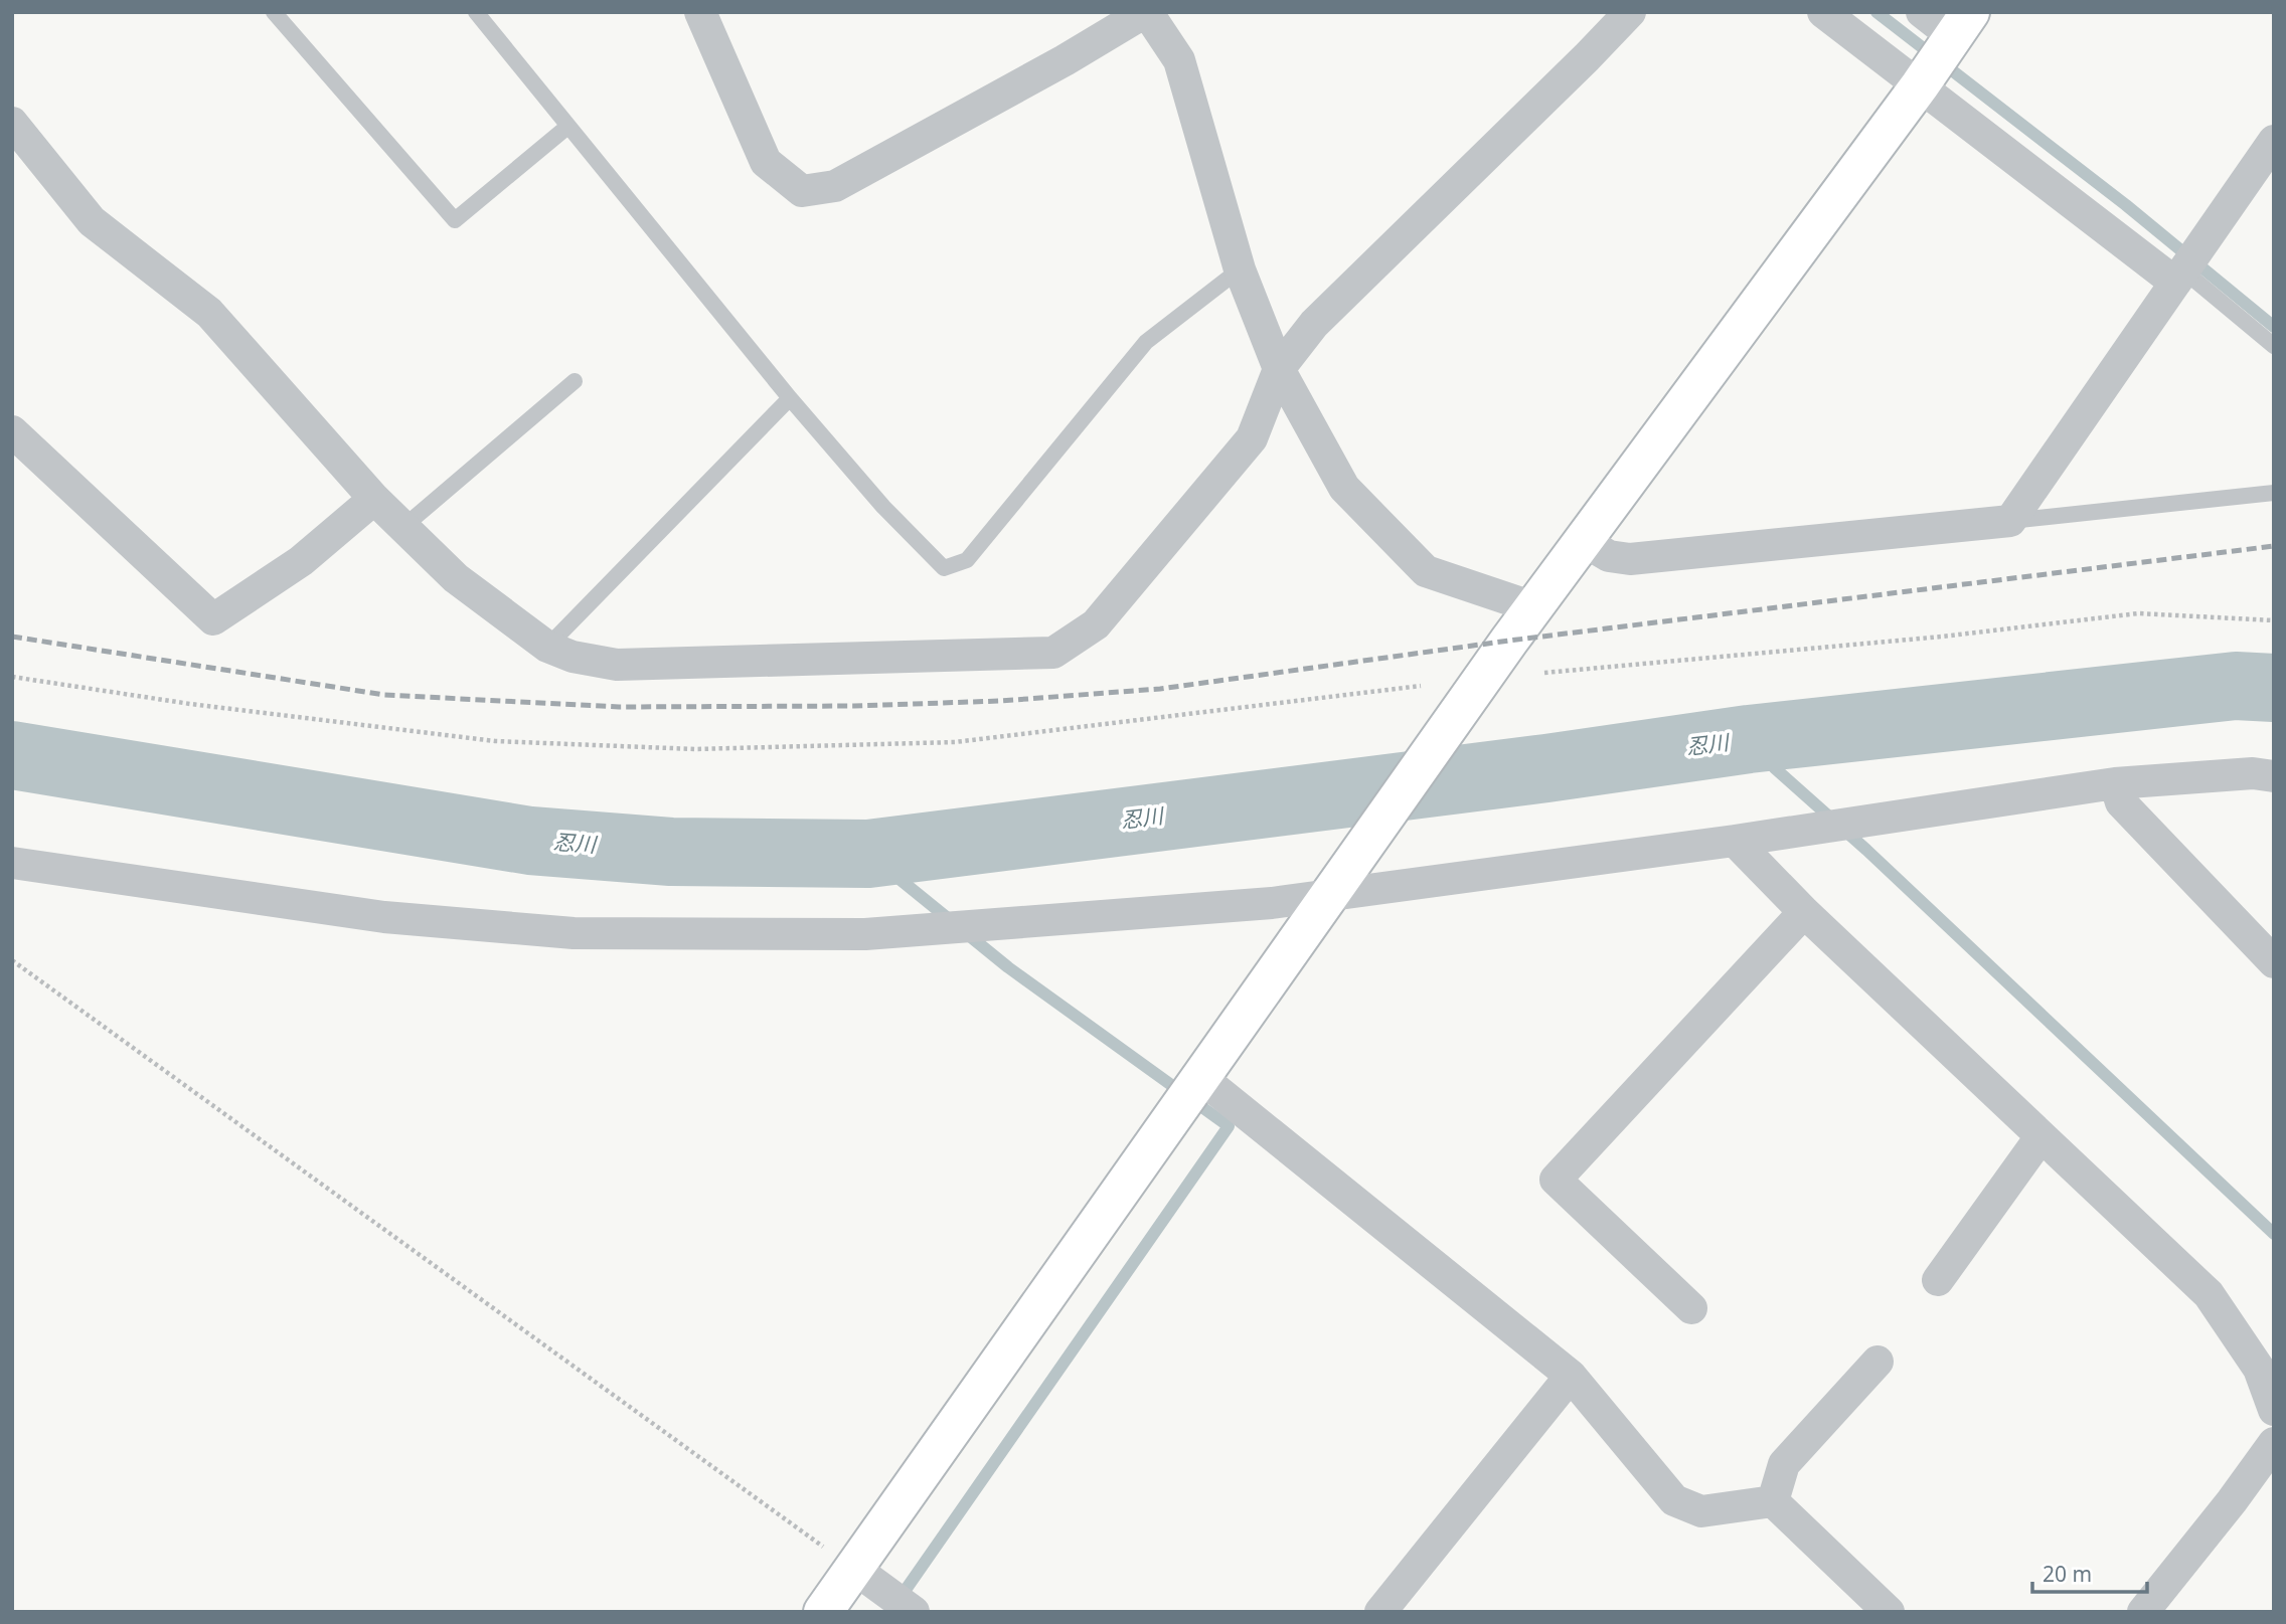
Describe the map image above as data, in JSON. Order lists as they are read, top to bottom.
{
  "water": ["忍川"],
  "scale_bar": "20 m"
}
